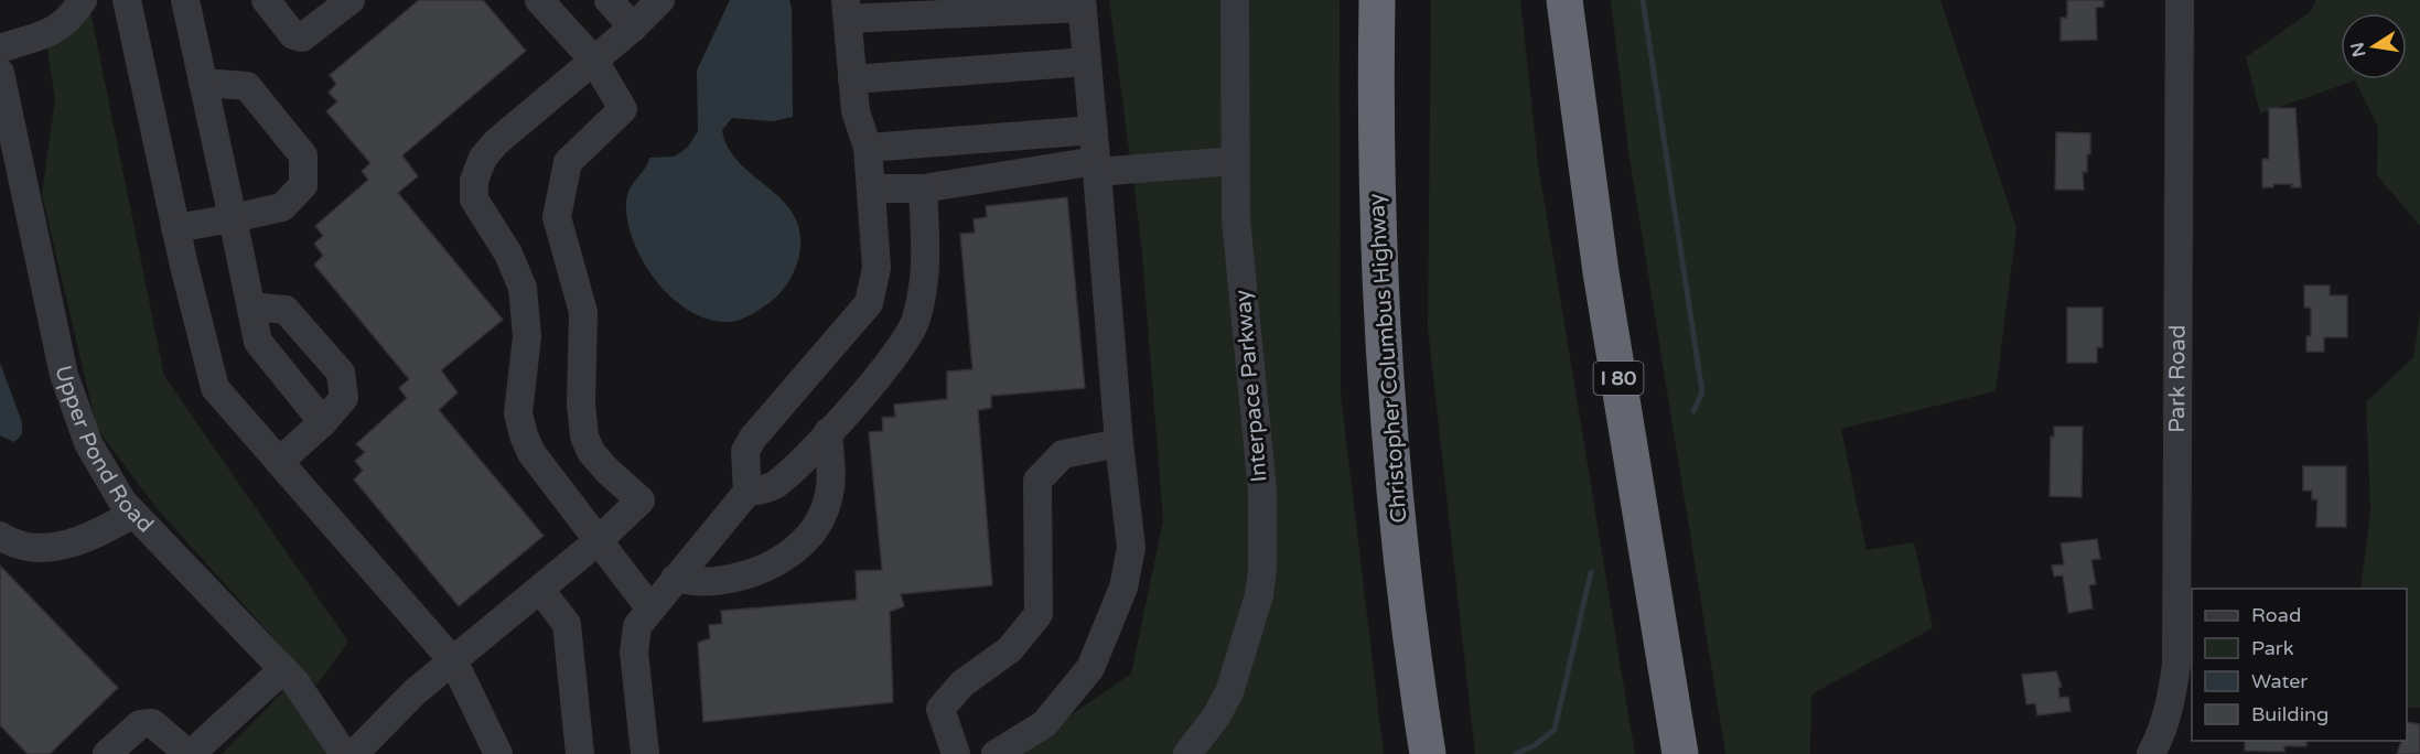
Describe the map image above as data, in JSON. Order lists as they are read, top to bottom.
{
  "streets": {
    "highway": ["Christopher Columbus Highway", "I 80"],
    "street": ["Park Road", "Interpace Parkway", "Upper Pond Road"]
  },
  "legend": [
    "Road",
    "Park",
    "Water",
    "Building"
  ],
  "north": "left"
}
